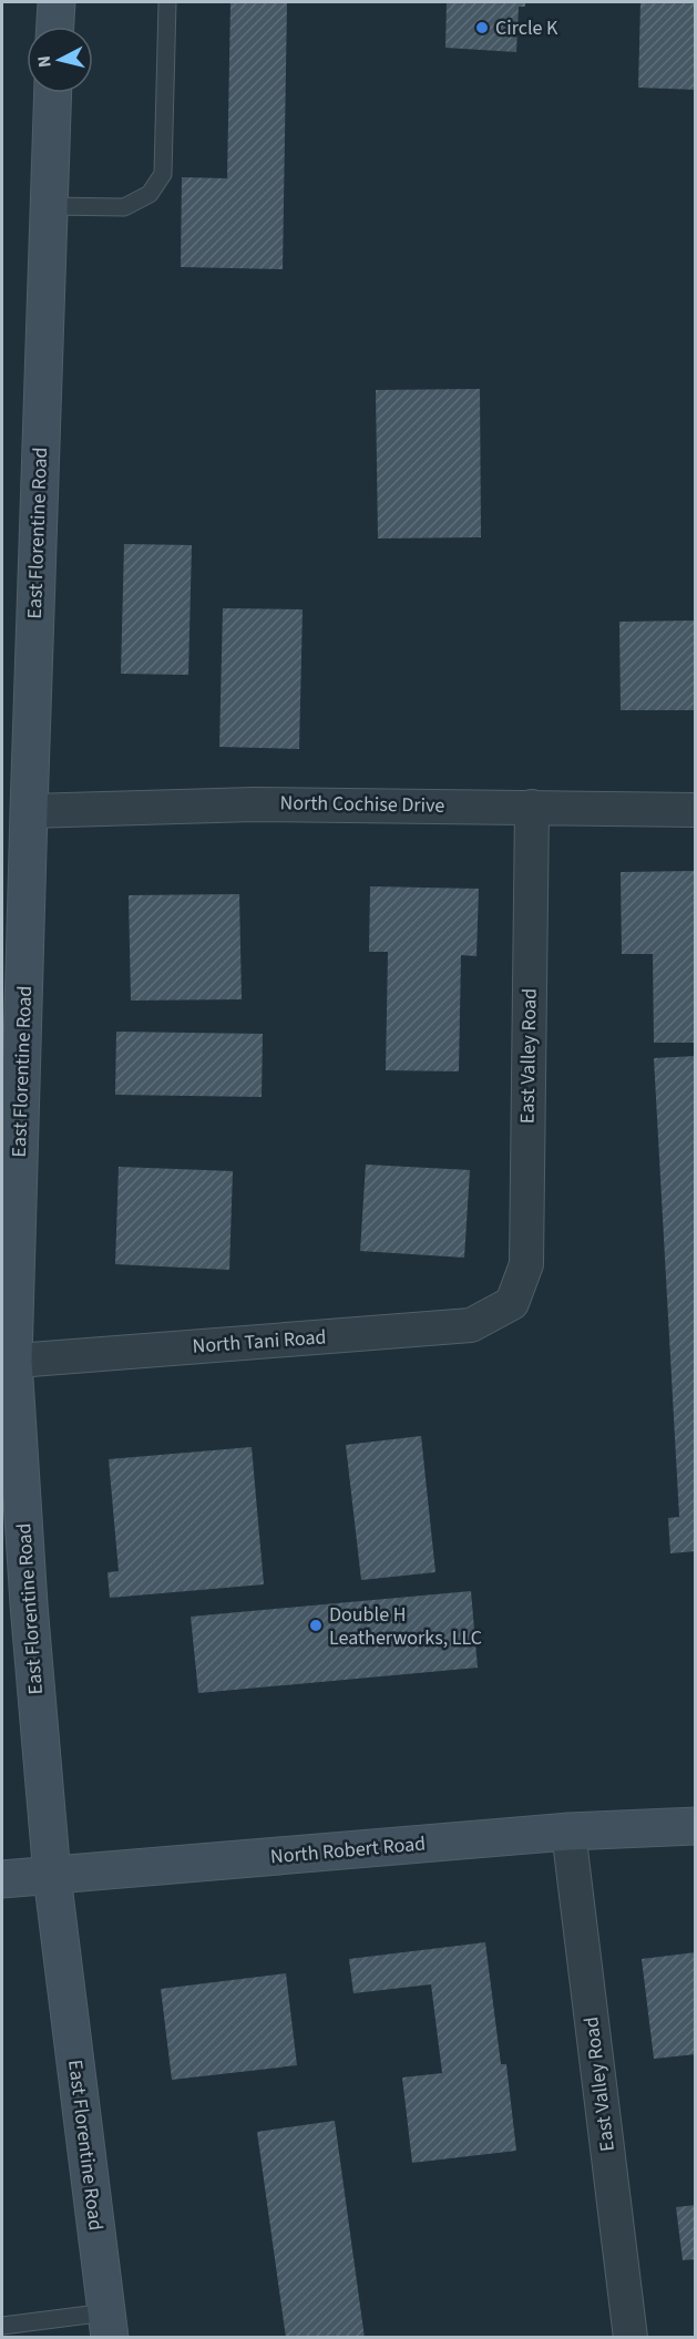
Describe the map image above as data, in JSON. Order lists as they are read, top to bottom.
{
  "streets": {
    "street": [
      "East Florentine Road",
      "North Cochise Drive",
      "East Valley Road",
      "North Tani Road",
      "North Robert Road"
    ]
  },
  "crossings": [
    ["East Florentine Road", "North Cochise Drive"],
    ["East Florentine Road", "North Tani Road"],
    ["East Florentine Road", "North Robert Road"],
    ["North Cochise Drive", "East Valley Road"],
    ["East Valley Road", "North Tani Road"],
    ["East Valley Road", "North Robert Road"]
  ],
  "places": ["Circle K", "Double H Leatherworks, LLC"],
  "north": "left"
}
